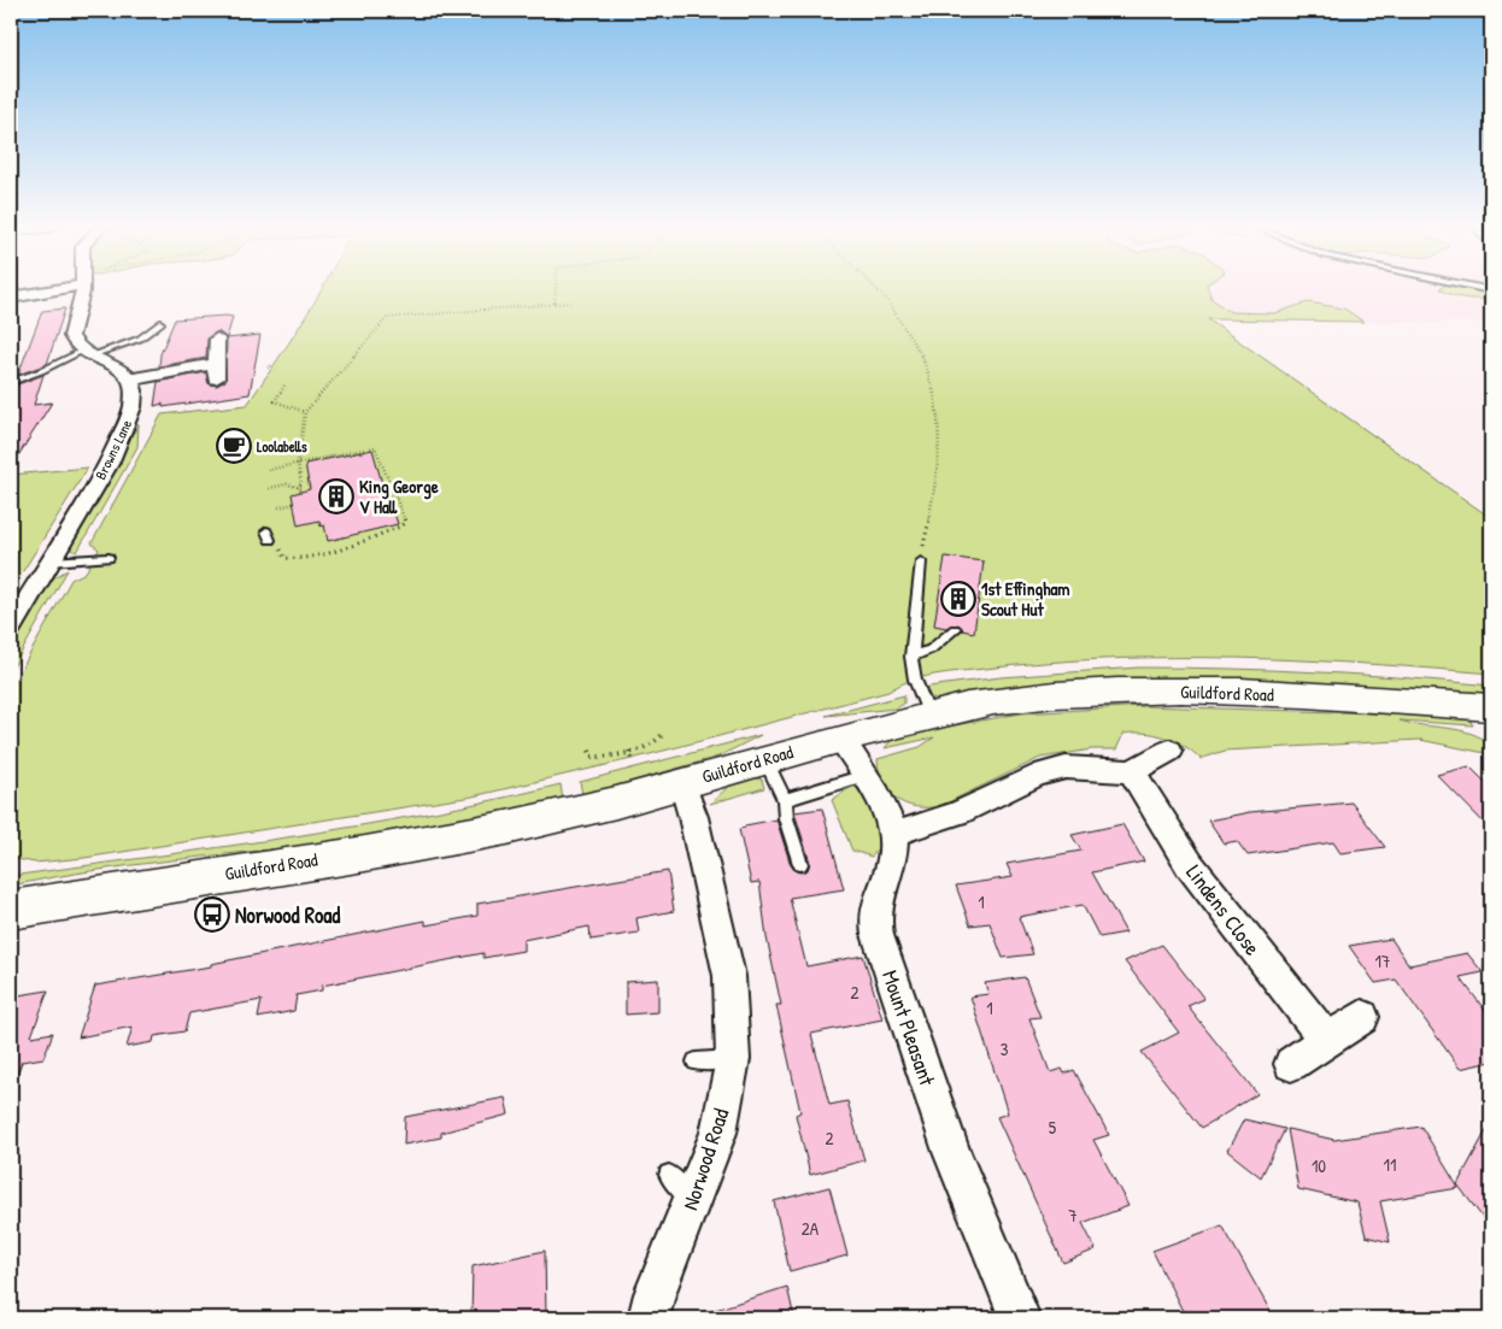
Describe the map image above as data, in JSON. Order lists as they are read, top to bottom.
{
  "streets": {
    "main road": ["Guildford Road"],
    "street": [
      "Browns Lane",
      "Lindens Close",
      "Mount Pleasant",
      "Norwood Road"
    ]
  },
  "crossings": [
    ["Guildford Road", "Mount Pleasant"],
    ["Guildford Road", "Norwood Road"]
  ],
  "places": {
    "cafe": ["Loolabells"],
    "building": ["King George V Hall", "1st Effingham Scout Hut"],
    "bus stop": ["Norwood Road"]
  },
  "house_numbers": [
    "1",
    "17",
    "2",
    "1",
    "3",
    "5",
    "2",
    "11",
    "10",
    "7",
    "2A"
  ]
}
